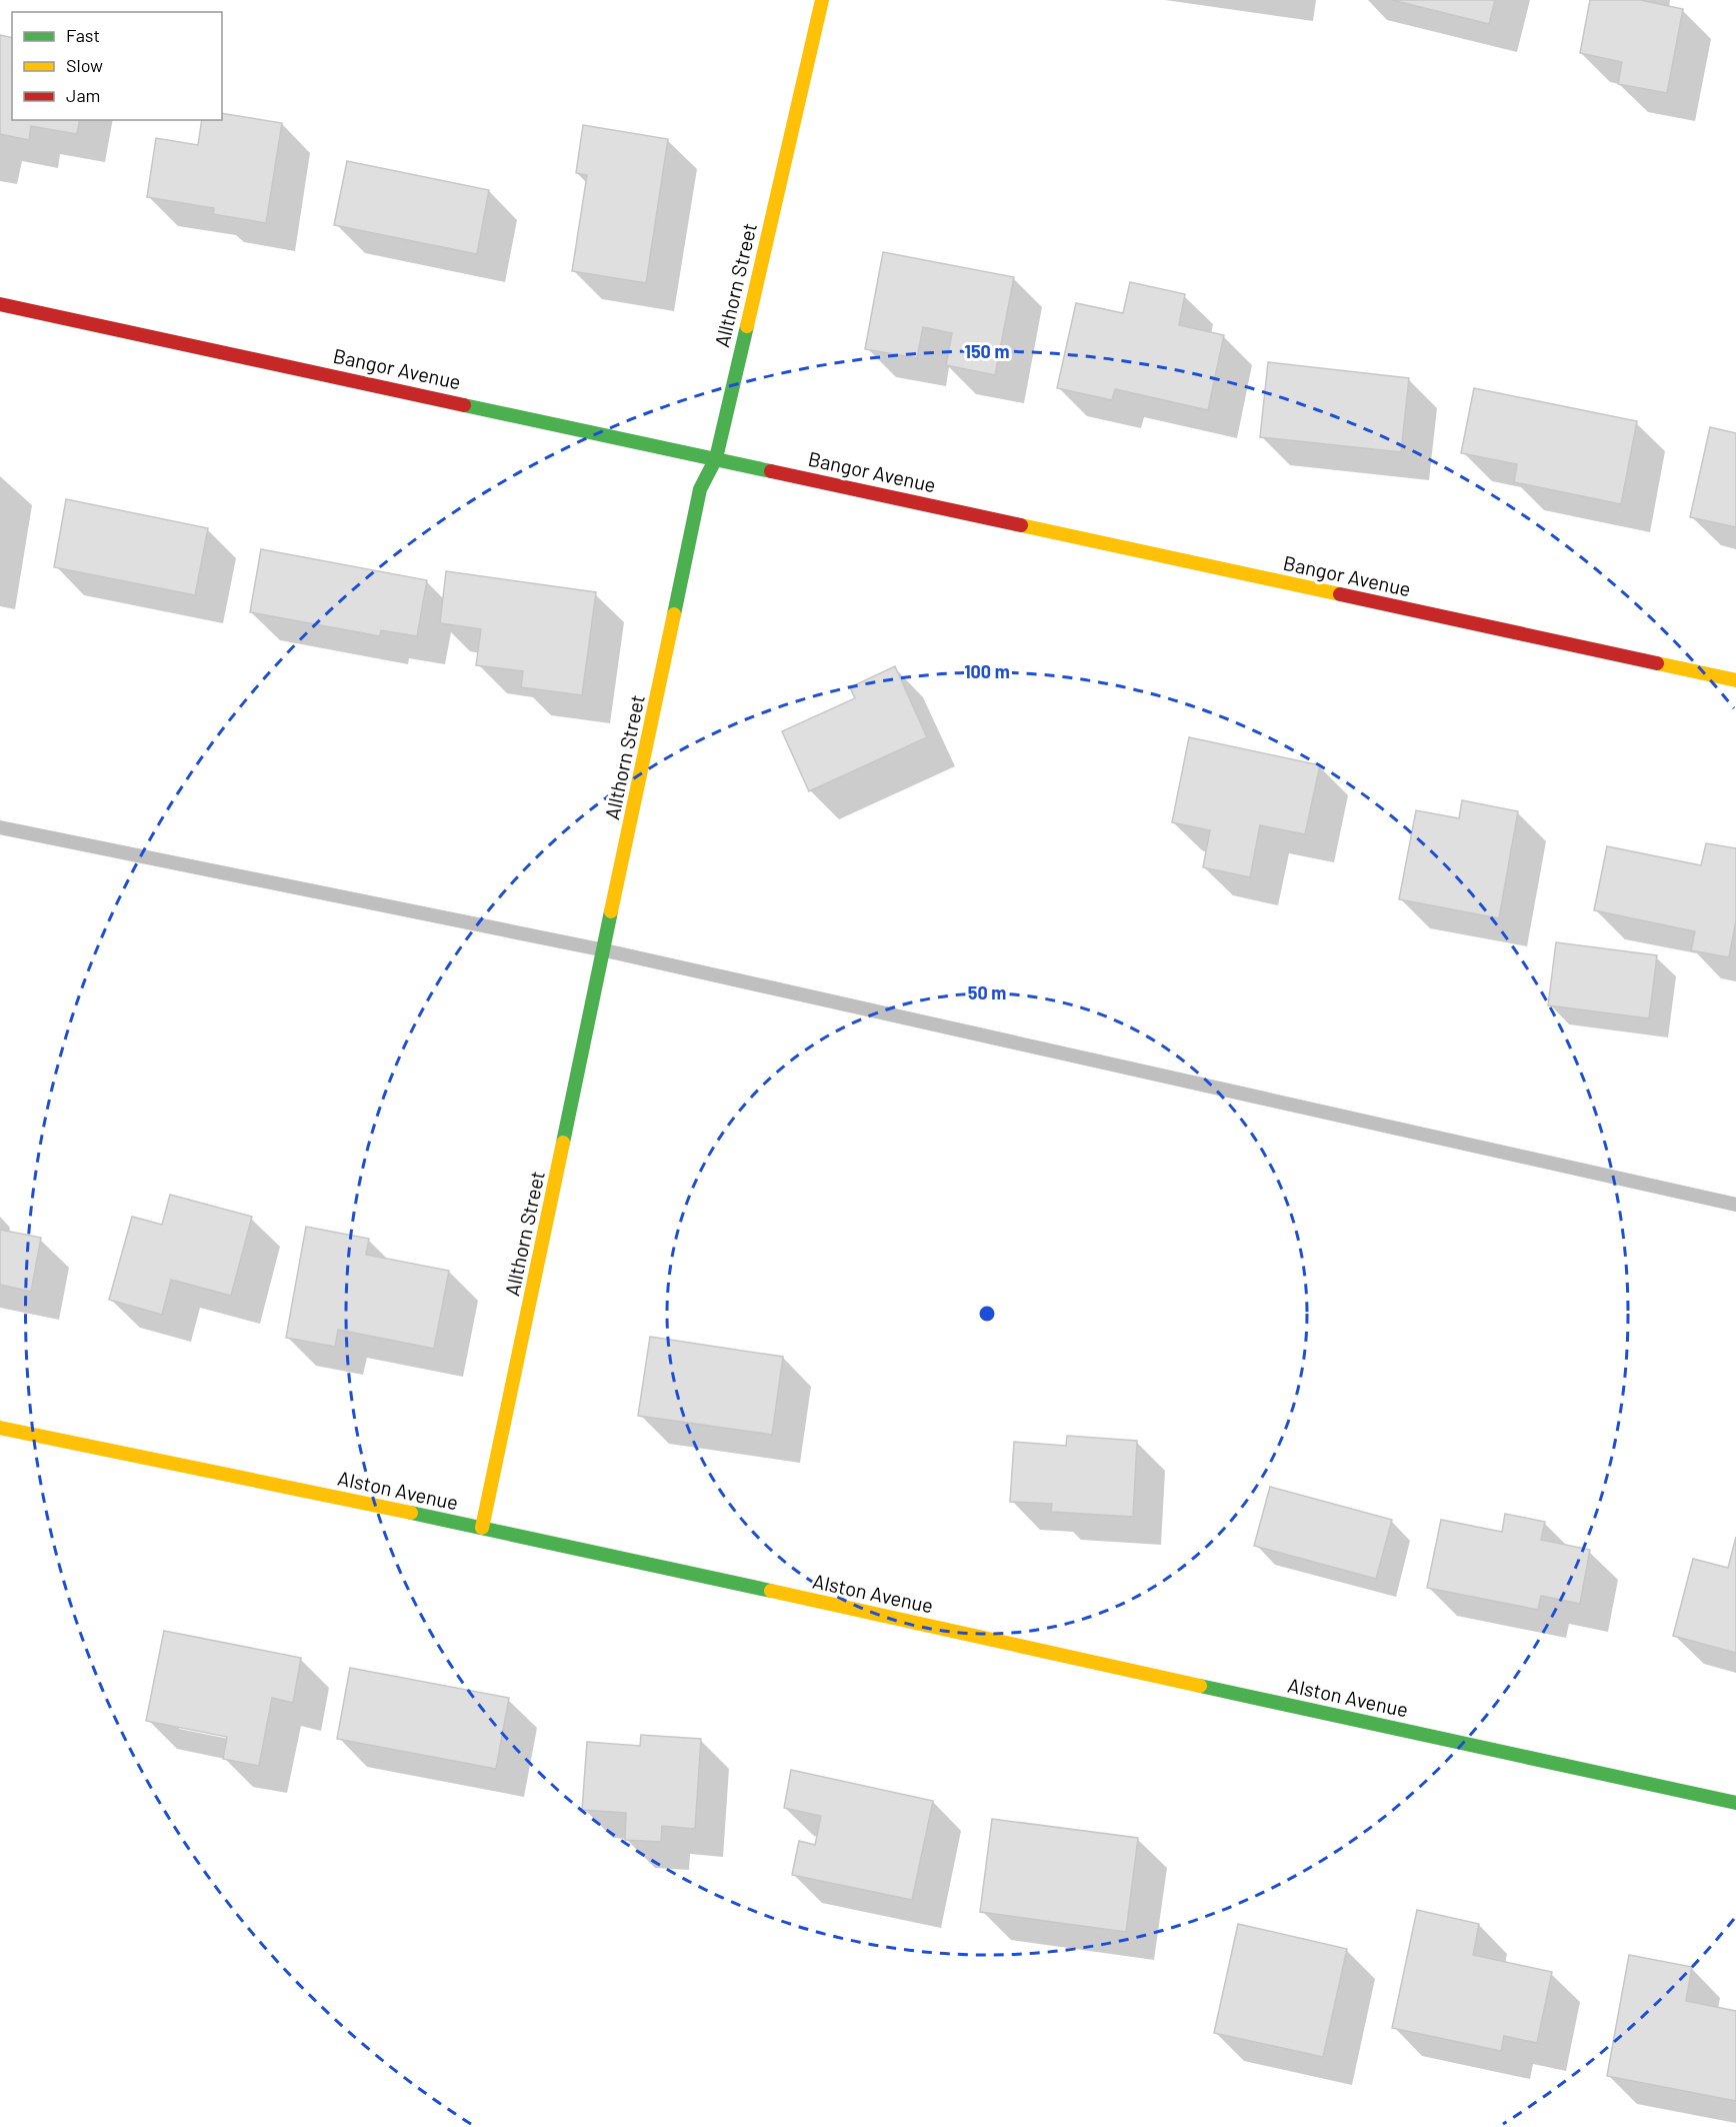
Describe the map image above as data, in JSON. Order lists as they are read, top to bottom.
{
  "streets": {
    "street": ["Allthorn Street", "Bangor Avenue", "Alston Avenue"]
  },
  "crossings": [
    ["Allthorn Street", "Bangor Avenue"],
    ["Allthorn Street", "Alston Avenue"]
  ],
  "legend": ["Fast", "Slow", "Jam"],
  "rings": ["150 m", "100 m", "50 m"]
}
